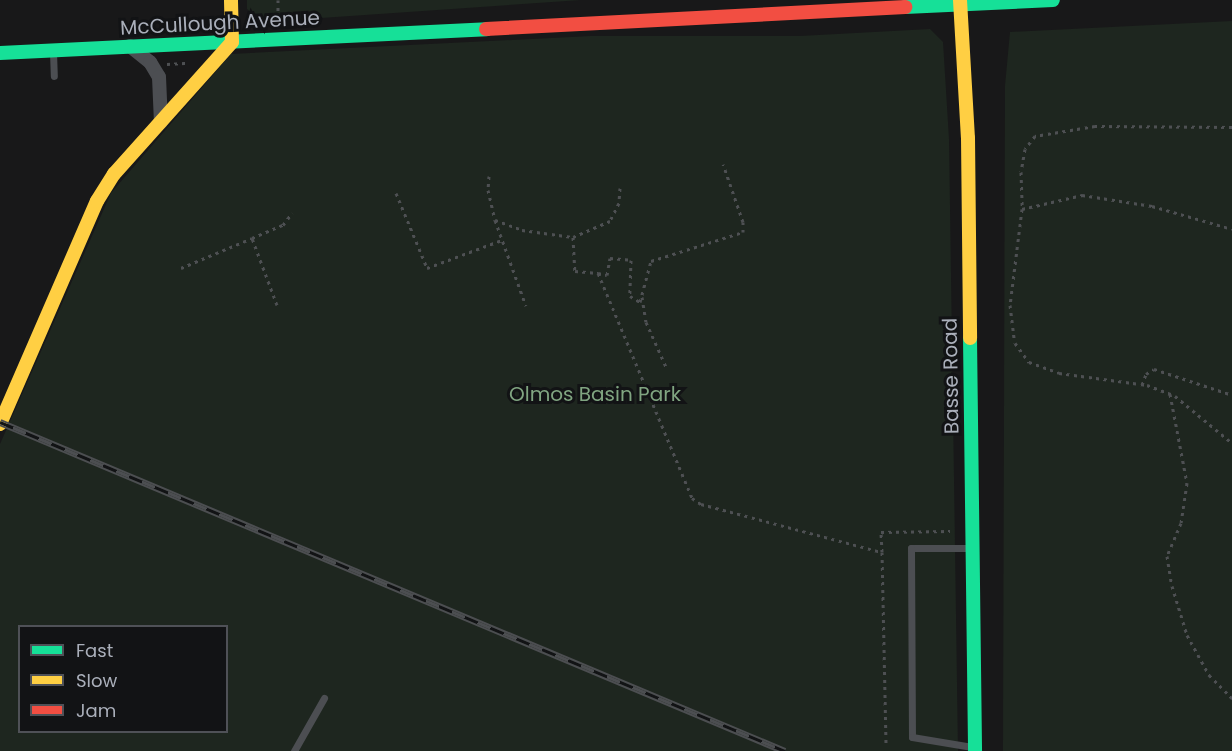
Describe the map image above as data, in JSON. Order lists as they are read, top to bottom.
{
  "streets": {
    "main road": ["McCullough Avenue", "Basse Road"]
  },
  "crossings": [
    ["McCullough Avenue", "Basse Road"]
  ],
  "parks": ["Olmos Basin Park"],
  "legend": ["Fast", "Slow", "Jam"]
}
